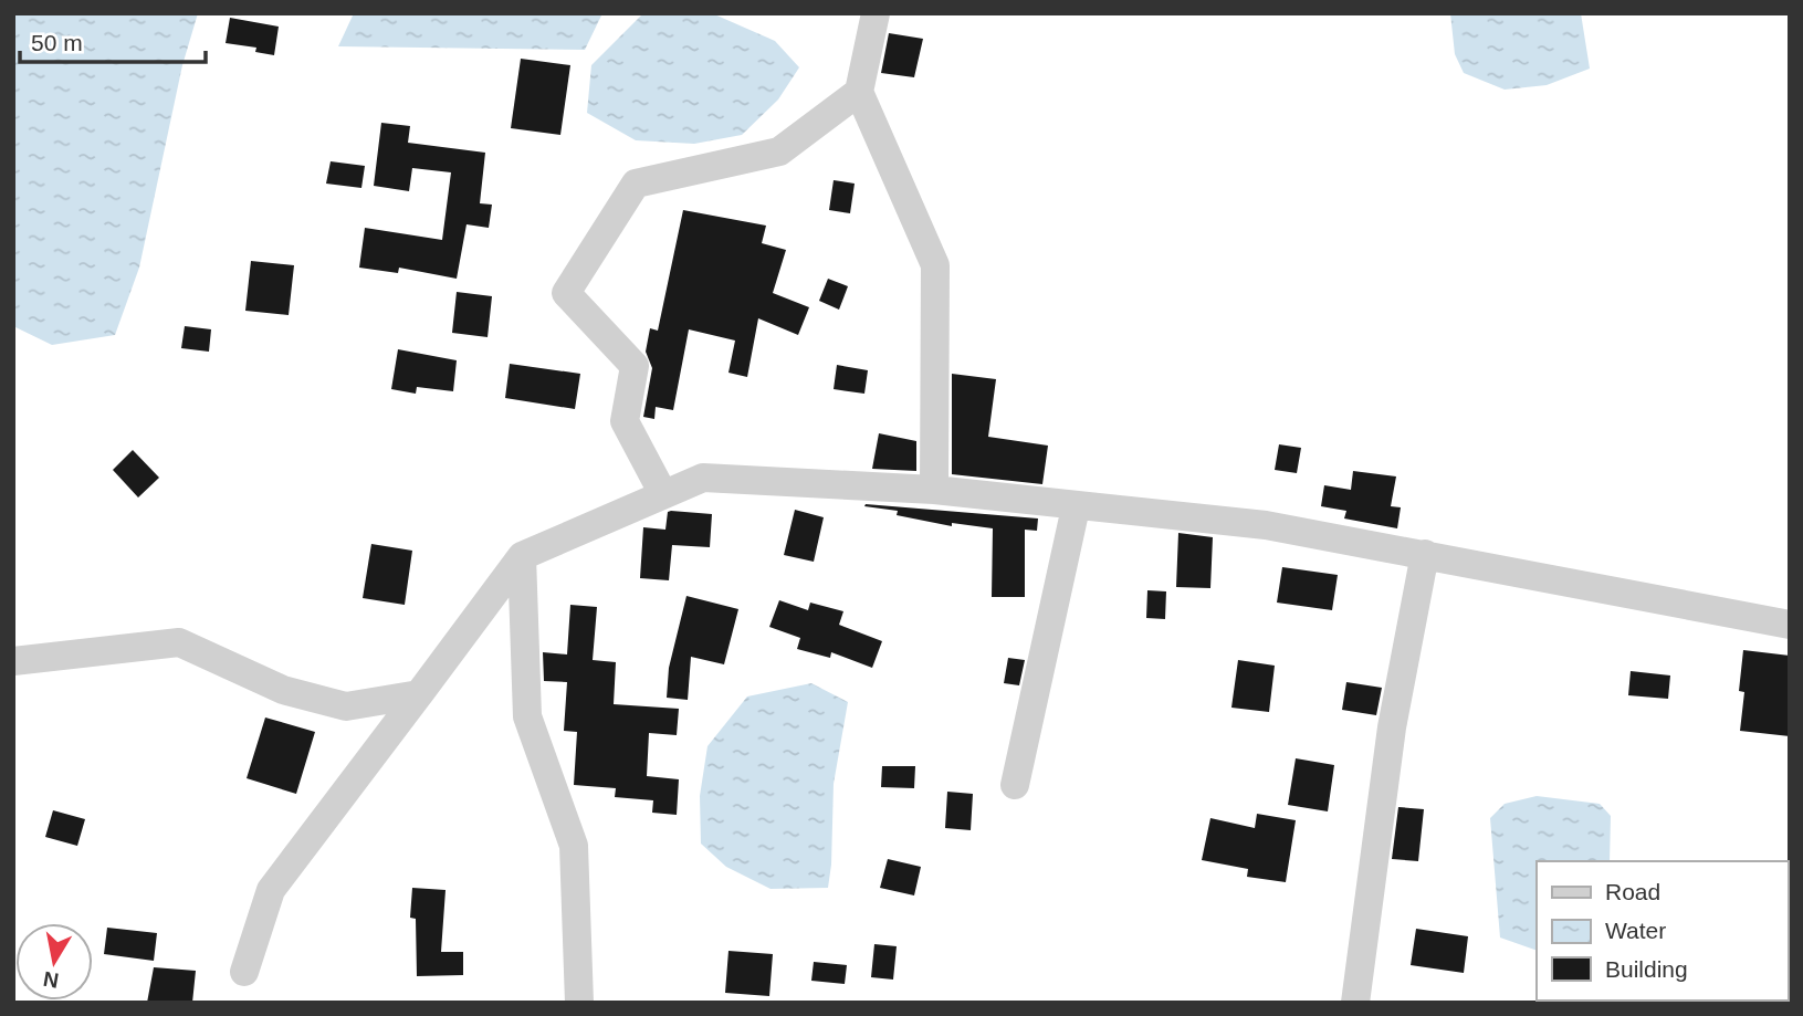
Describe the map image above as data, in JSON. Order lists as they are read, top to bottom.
{
  "legend": ["Road", "Water", "Building"],
  "scale_bar": "50 m",
  "north": "bottom"
}
